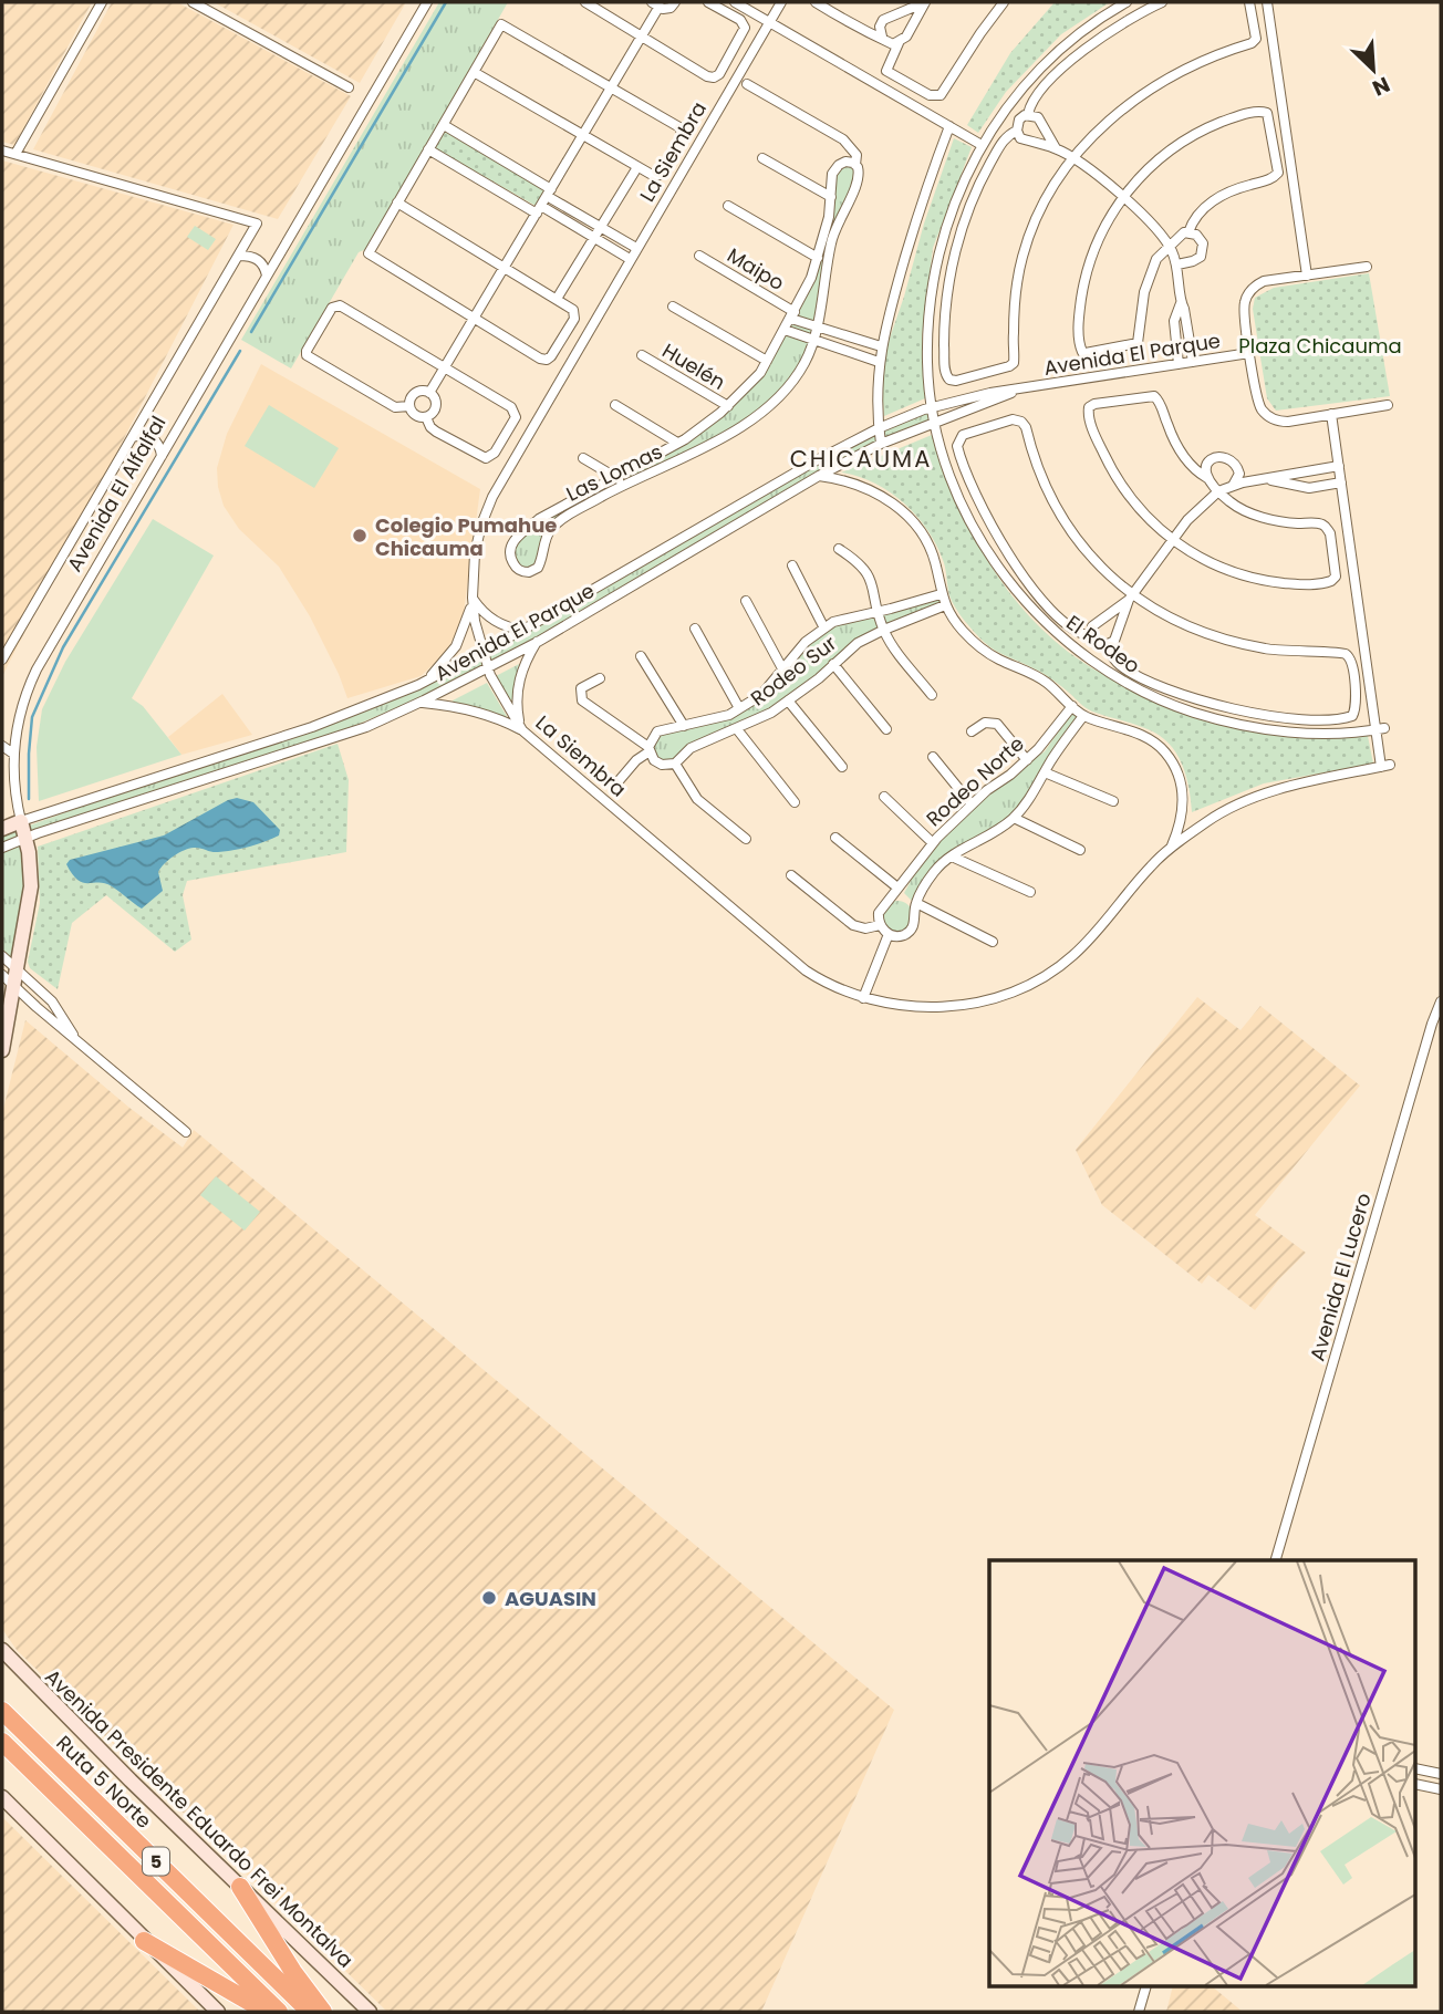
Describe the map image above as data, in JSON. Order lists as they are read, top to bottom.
{
  "streets": {
    "highway": ["Ruta 5 Norte", "5"],
    "street": [
      "La Siembra",
      "Maipo",
      "Avenida El Parque",
      "Huelén",
      "Las Lomas",
      "Avenida El Alfalfal",
      "El Rodeo",
      "Rodeo Sur",
      "Rodeo Norte",
      "Avenida El Lucero",
      "Avenida Presidente Eduardo Frei Montalva"
    ]
  },
  "crossings": [
    ["La Siembra", "Avenida El Parque"],
    ["La Siembra", "El Rodeo"],
    ["Maipo", "Las Lomas"],
    ["Avenida El Parque", "Avenida El Alfalfal"],
    ["Avenida El Parque", "El Rodeo"],
    ["Huelén", "Las Lomas"]
  ],
  "districts": ["CHICAUMA"],
  "parks": ["Plaza Chicauma"],
  "places": ["Colegio Pumahue Chicauma", "AGUASIN"],
  "north": "bottom right"
}
